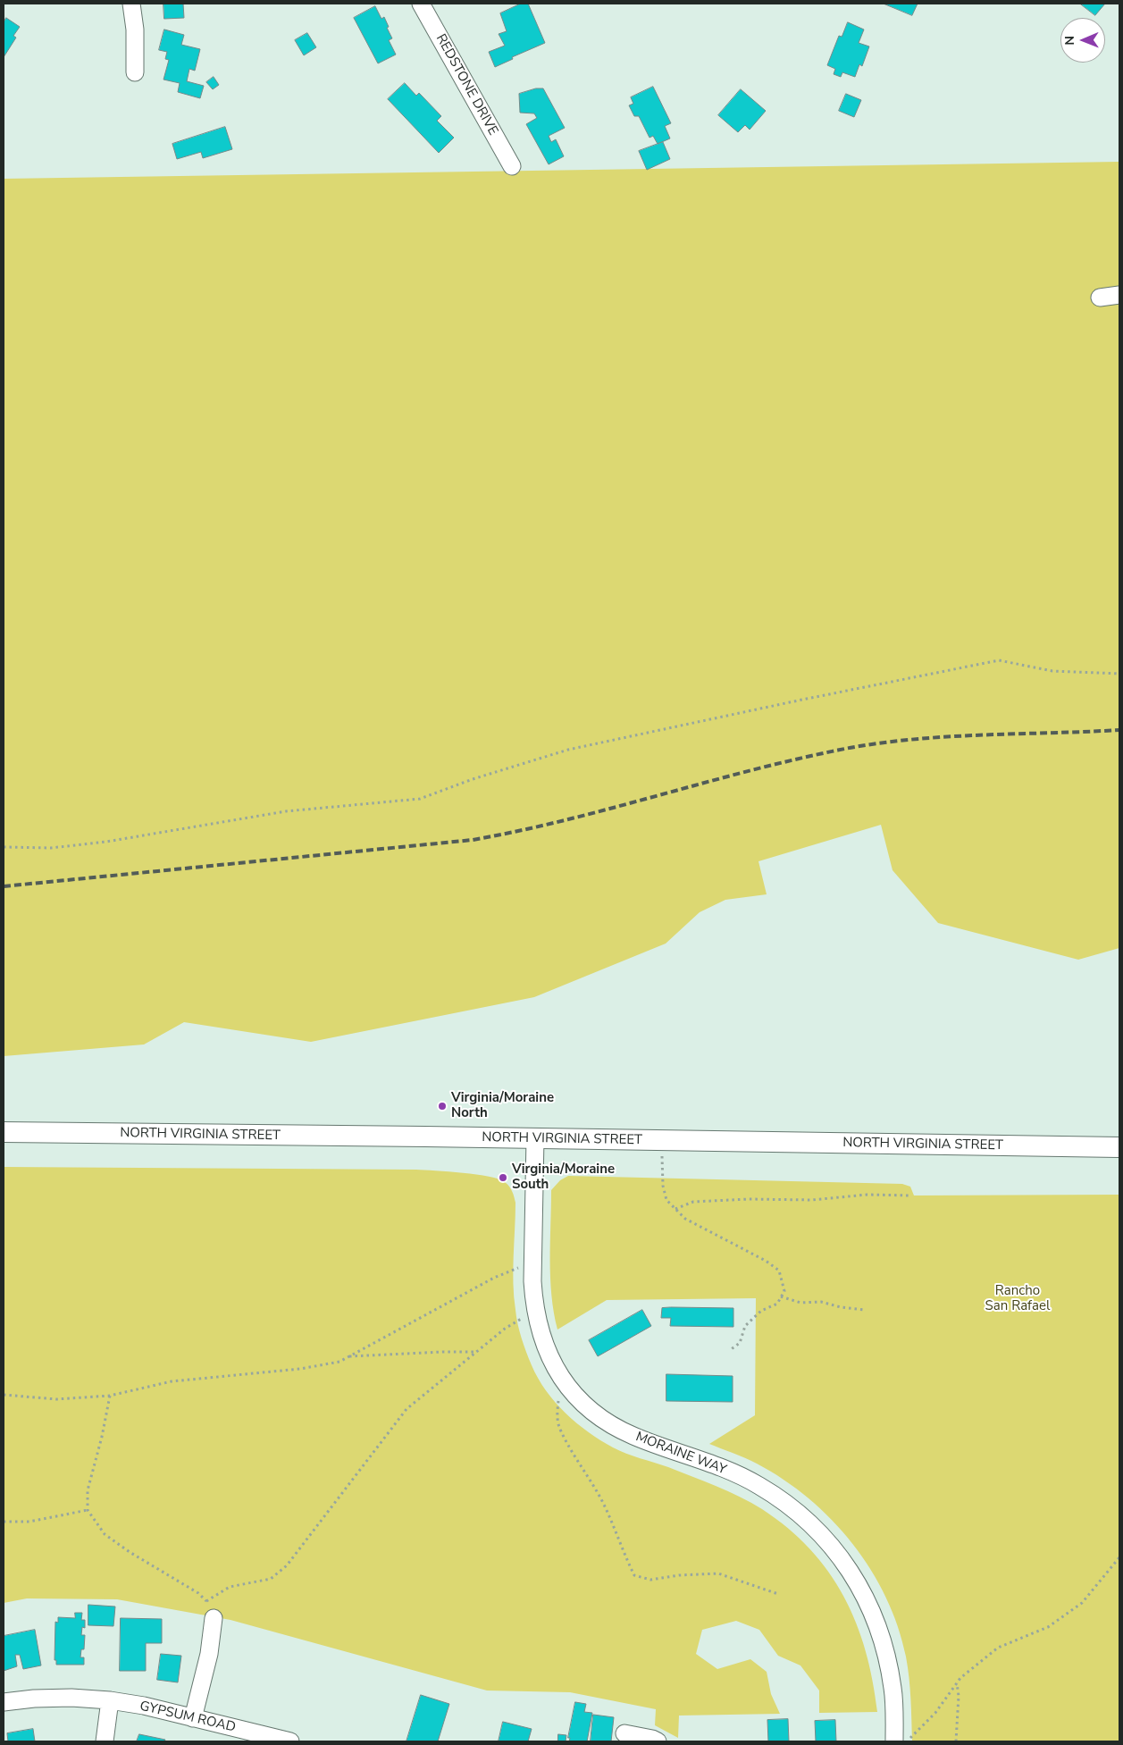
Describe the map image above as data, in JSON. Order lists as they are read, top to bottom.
{
  "streets": {
    "main road": ["NORTH VIRGINIA STREET"],
    "street": ["REDSTONE DRIVE", "MORAINE WAY", "GYPSUM ROAD"]
  },
  "crossings": [
    ["NORTH VIRGINIA STREET", "MORAINE WAY"]
  ],
  "parks": ["Rancho San Rafael"],
  "places": ["Virginia/Moraine North", "Virginia/Moraine South"],
  "north": "left"
}
